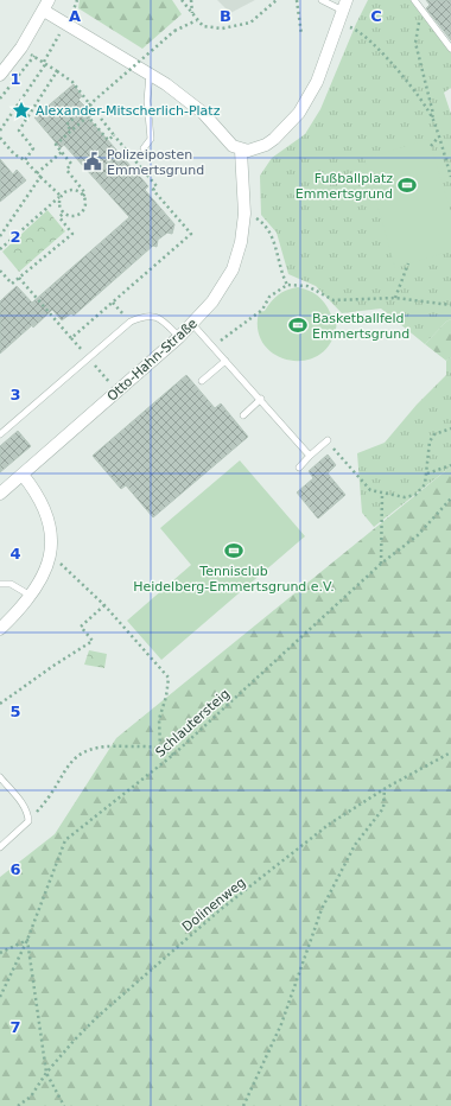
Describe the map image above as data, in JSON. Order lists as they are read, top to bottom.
{
  "streets": {
    "street": ["Otto-Hahn-Straße"],
    "path": ["Schlautersteig", "Dolinenweg"]
  },
  "places": {
    "place": ["Alexander-Mitscherlich-Platz"],
    "public building": ["Polizeiposten Emmertsgrund"],
    "sports": ["Fußballplatz Emmertsgrund", "Basketballfeld Emmertsgrund", "Tennisclub Heidelberg-Emmertsgrund e.V."]
  },
  "grid": {
    "columns": ["A", "B", "C"],
    "rows": [
      "1",
      "2",
      "3",
      "4",
      "5",
      "6",
      "7"
    ]
  }
}
